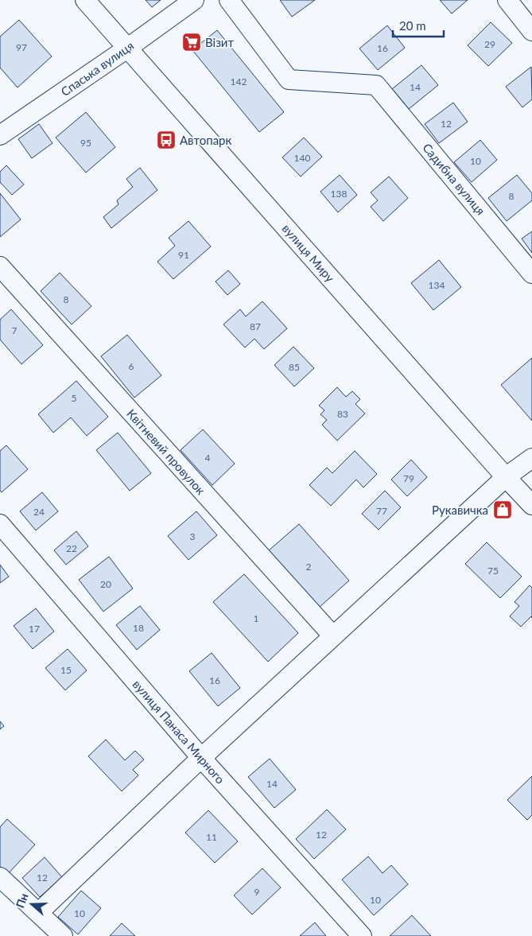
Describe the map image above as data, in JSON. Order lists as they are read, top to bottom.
{
  "streets": {
    "street": [
      "Спаська вулиця",
      "Садибна вулиця",
      "вулиця Миру",
      "Квітневий провулок",
      "вулиця Панаса Мирного"
    ]
  },
  "crossings": [
    ["Спаська вулиця", "вулиця Миру"]
  ],
  "places": {
    "supermarket": ["Візит"],
    "bus stop": ["Автопарк"],
    "shop": ["Рукавичка"]
  },
  "house_numbers": [
    "29",
    "97",
    "16",
    "142",
    "14",
    "12",
    "95",
    "140",
    "10",
    "138",
    "8",
    "91",
    "134",
    "8",
    "87",
    "7",
    "6",
    "85",
    "5",
    "83",
    "4",
    "79",
    "77",
    "24",
    "3",
    "22",
    "2",
    "75",
    "20",
    "1",
    "18",
    "17",
    "15",
    "16",
    "14",
    "12",
    "11",
    "12",
    "9",
    "10",
    "10"
  ],
  "scale_bar": "20 m",
  "north": "left"
}
